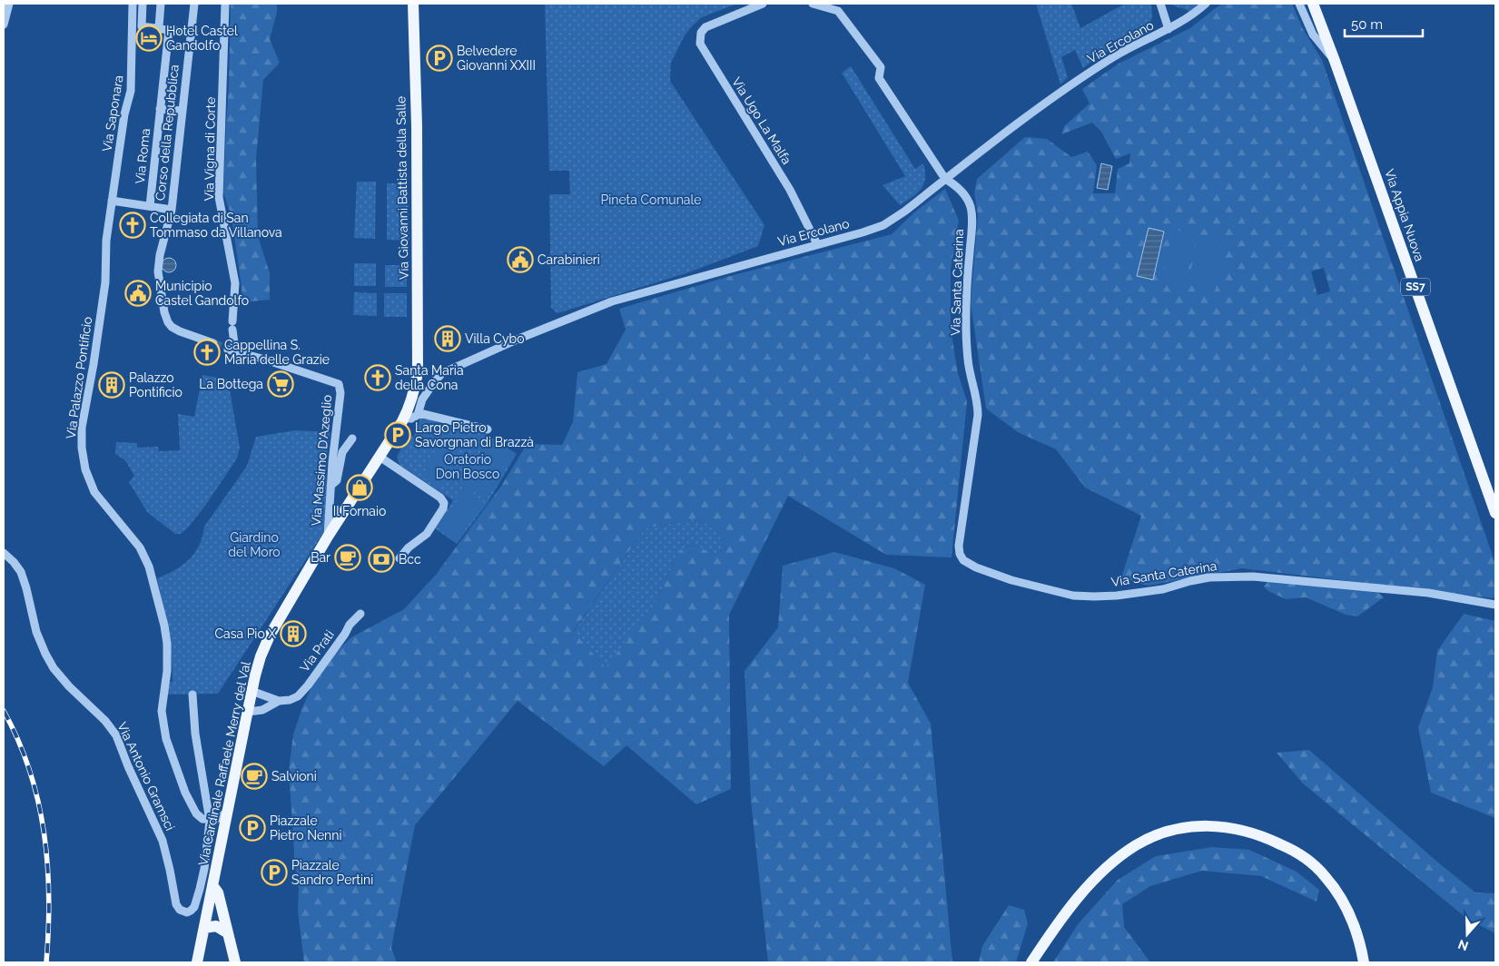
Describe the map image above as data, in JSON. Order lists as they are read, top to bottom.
{
  "streets": {
    "main road": [
      "Via Giovanni Battista della Salle",
      "Via Appia Nuova",
      "SS7",
      "Via Cardinale Raffaele Merry del Val"
    ],
    "street": [
      "Via Ercolano",
      "Via Saponara",
      "Via Ugo La Malfa",
      "Corso della Repubblica",
      "Via Vigna di Corte",
      "Via Roma",
      "Via Santa Caterina",
      "Via Palazzo Pontificio",
      "Via Massimo D'Azeglio",
      "Via Prati",
      "Via Antonio Gramsci"
    ]
  },
  "crossings": [
    ["Via Ercolano", "Via Ugo La Malfa"],
    ["Via Ercolano", "Via Santa Caterina"],
    ["Via Saponara", "Via Palazzo Pontificio"],
    ["Via Vigna di Corte", "Via Massimo D'Azeglio"],
    ["Via Giovanni Battista della Salle", "Via Cardinale Raffaele Merry del Val"],
    ["Via Palazzo Pontificio", "Via Antonio Gramsci"],
    ["Via Massimo D'Azeglio", "Via Cardinale Raffaele Merry del Val"]
  ],
  "parks": ["Pineta Comunale", "Oratorio Don Bosco", "Giardino del Moro"],
  "places": {
    "hotel": ["Hotel Castel Gandolfo"],
    "parking": [
      "Belvedere Giovanni XXIII",
      "Largo Pietro Savorgnan di Brazzà",
      "Piazzale Pietro Nenni",
      "Piazzale Sandro Pertini"
    ],
    "church": ["Collegiata di San Tommaso da Villanova", "Cappellina S. Maria delle Grazie", "Santa Maria della Cona"],
    "public building": ["Carabinieri", "Municipio Castel Gandolfo"],
    "building": ["Villa Cybo", "Palazzo Pontificio", "Casa Pio X"],
    "supermarket": ["La Bottega"],
    "shop": ["Il Fornaio"],
    "cafe": ["Bar", "Salvioni"],
    "bank": ["Bcc"]
  },
  "scale_bar": "50 m",
  "north": "bottom"
}
